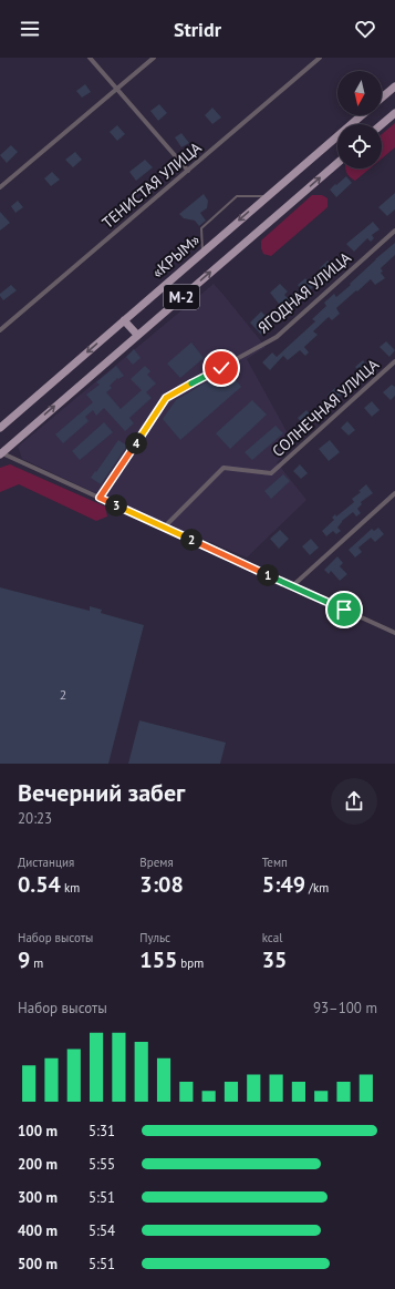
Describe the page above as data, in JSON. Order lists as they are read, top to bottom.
{
  "streets": {
    "main road": ["«КРЫМ»", "М-2"],
    "street": ["ТЕНИСТАЯ УЛИЦА", "ЯГОДНАЯ УЛИЦА", "СОЛНЕЧНАЯ УЛИЦА"]
  },
  "house_numbers": ["2"],
  "north": "bottom",
  "page": {
    "header": "Stridr",
    "pins": [
      "4",
      "3",
      "2",
      "1"
    ],
    "heading": ["Вечерний забег", "20:23"],
    "stats": [
      ["Дистанция", "0.54 km"],
      ["Время", "3:08"],
      ["Темп", "5:49 /km"],
      ["Набор высоты", "9 m"],
      ["Пульс", "155 bpm"],
      ["kcal", "35"]
    ],
    "chart": ["Набор высоты", "93–100 m"],
    "list": [
      {
        "name": "100 m",
        "note": "5:31"
      },
      {
        "name": "200 m",
        "note": "5:55"
      },
      {
        "name": "300 m",
        "note": "5:51"
      },
      {
        "name": "400 m",
        "note": "5:54"
      },
      {
        "name": "500 m",
        "note": "5:51"
      }
    ]
  }
}
